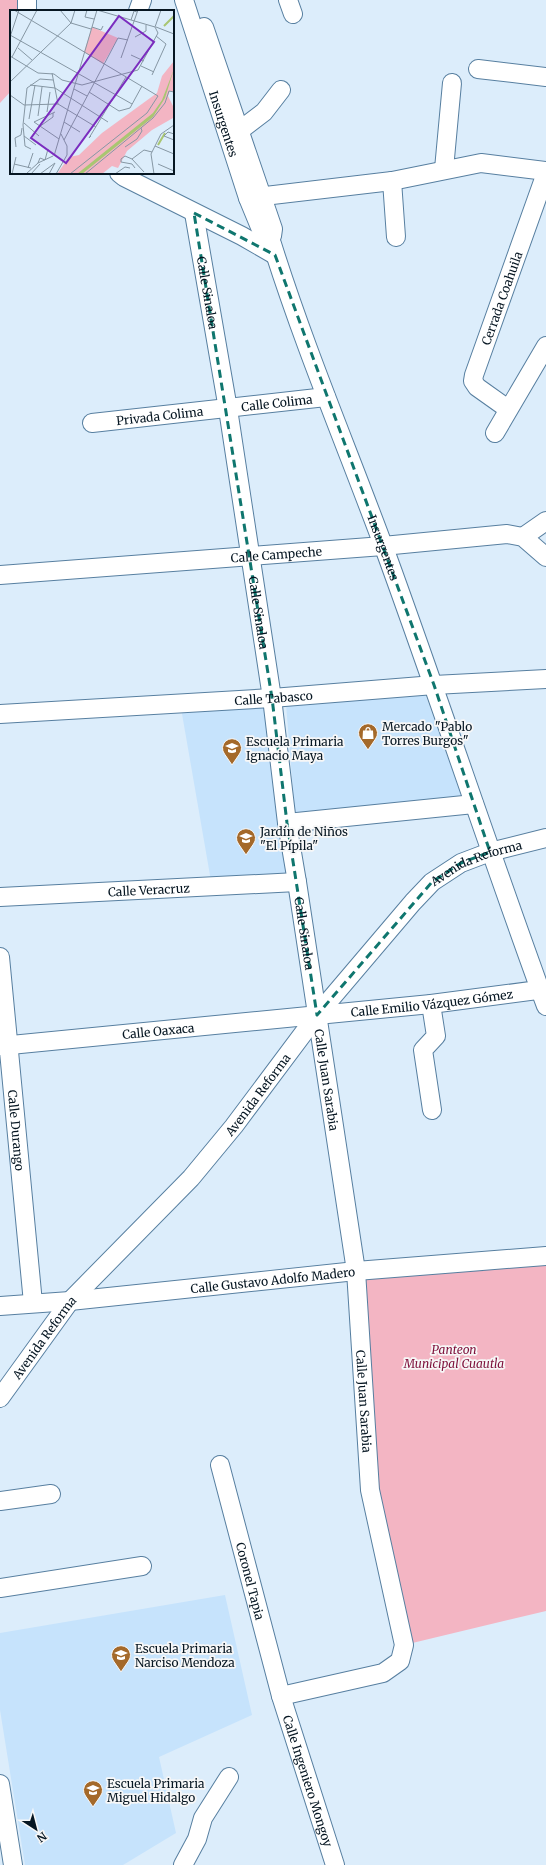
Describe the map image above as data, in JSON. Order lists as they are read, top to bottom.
{
  "streets": {
    "street": [
      "Insurgentes",
      "Calle Sinaloa",
      "Cerrada Coahuila",
      "Calle Colima",
      "Privada Colima",
      "Calle Campeche",
      "Calle Tabasco",
      "Avenida Reforma",
      "Calle Veracruz",
      "Calle Emilio Vázquez Gómez",
      "Calle Oaxaca",
      "Calle Juan Sarabia",
      "Calle Durango",
      "Calle Gustavo Adolfo Madero",
      "Coronel Tapia",
      "Calle Ingeniero Mongoy"
    ]
  },
  "crossings": [
    ["Insurgentes", "Calle Colima"],
    ["Insurgentes", "Calle Campeche"],
    ["Insurgentes", "Calle Tabasco"],
    ["Insurgentes", "Avenida Reforma"],
    ["Insurgentes", "Calle Emilio Vázquez Gómez"],
    ["Calle Sinaloa", "Calle Colima"],
    ["Calle Sinaloa", "Privada Colima"],
    ["Calle Sinaloa", "Calle Campeche"],
    ["Calle Sinaloa", "Calle Tabasco"],
    ["Calle Sinaloa", "Avenida Reforma"],
    ["Calle Sinaloa", "Calle Veracruz"],
    ["Calle Sinaloa", "Calle Emilio Vázquez Gómez"],
    ["Calle Sinaloa", "Calle Oaxaca"],
    ["Calle Sinaloa", "Calle Juan Sarabia"],
    ["Calle Colima", "Privada Colima"],
    ["Avenida Reforma", "Calle Emilio Vázquez Gómez"],
    ["Avenida Reforma", "Calle Oaxaca"],
    ["Avenida Reforma", "Calle Juan Sarabia"],
    ["Avenida Reforma", "Calle Gustavo Adolfo Madero"],
    ["Calle Emilio Vázquez Gómez", "Calle Oaxaca"],
    ["Calle Emilio Vázquez Gómez", "Calle Juan Sarabia"],
    ["Calle Oaxaca", "Calle Juan Sarabia"],
    ["Calle Oaxaca", "Calle Durango"],
    ["Calle Juan Sarabia", "Calle Gustavo Adolfo Madero"],
    ["Calle Juan Sarabia", "Coronel Tapia"],
    ["Calle Juan Sarabia", "Calle Ingeniero Mongoy"],
    ["Calle Durango", "Calle Gustavo Adolfo Madero"],
    ["Coronel Tapia", "Calle Ingeniero Mongoy"]
  ],
  "parks": ["Panteon Municipal Cuautla"],
  "places": {
    "shop": ["Mercado \"Pablo Torres Burgos\""],
    "school or university": [
      "Escuela Primaria Ignacio Maya",
      "Jardín de Niños \"El Pípila\"",
      "Escuela Primaria Narciso Mendoza",
      "Escuela Primaria Miguel Hidalgo"
    ]
  },
  "north": "bottom right"
}
